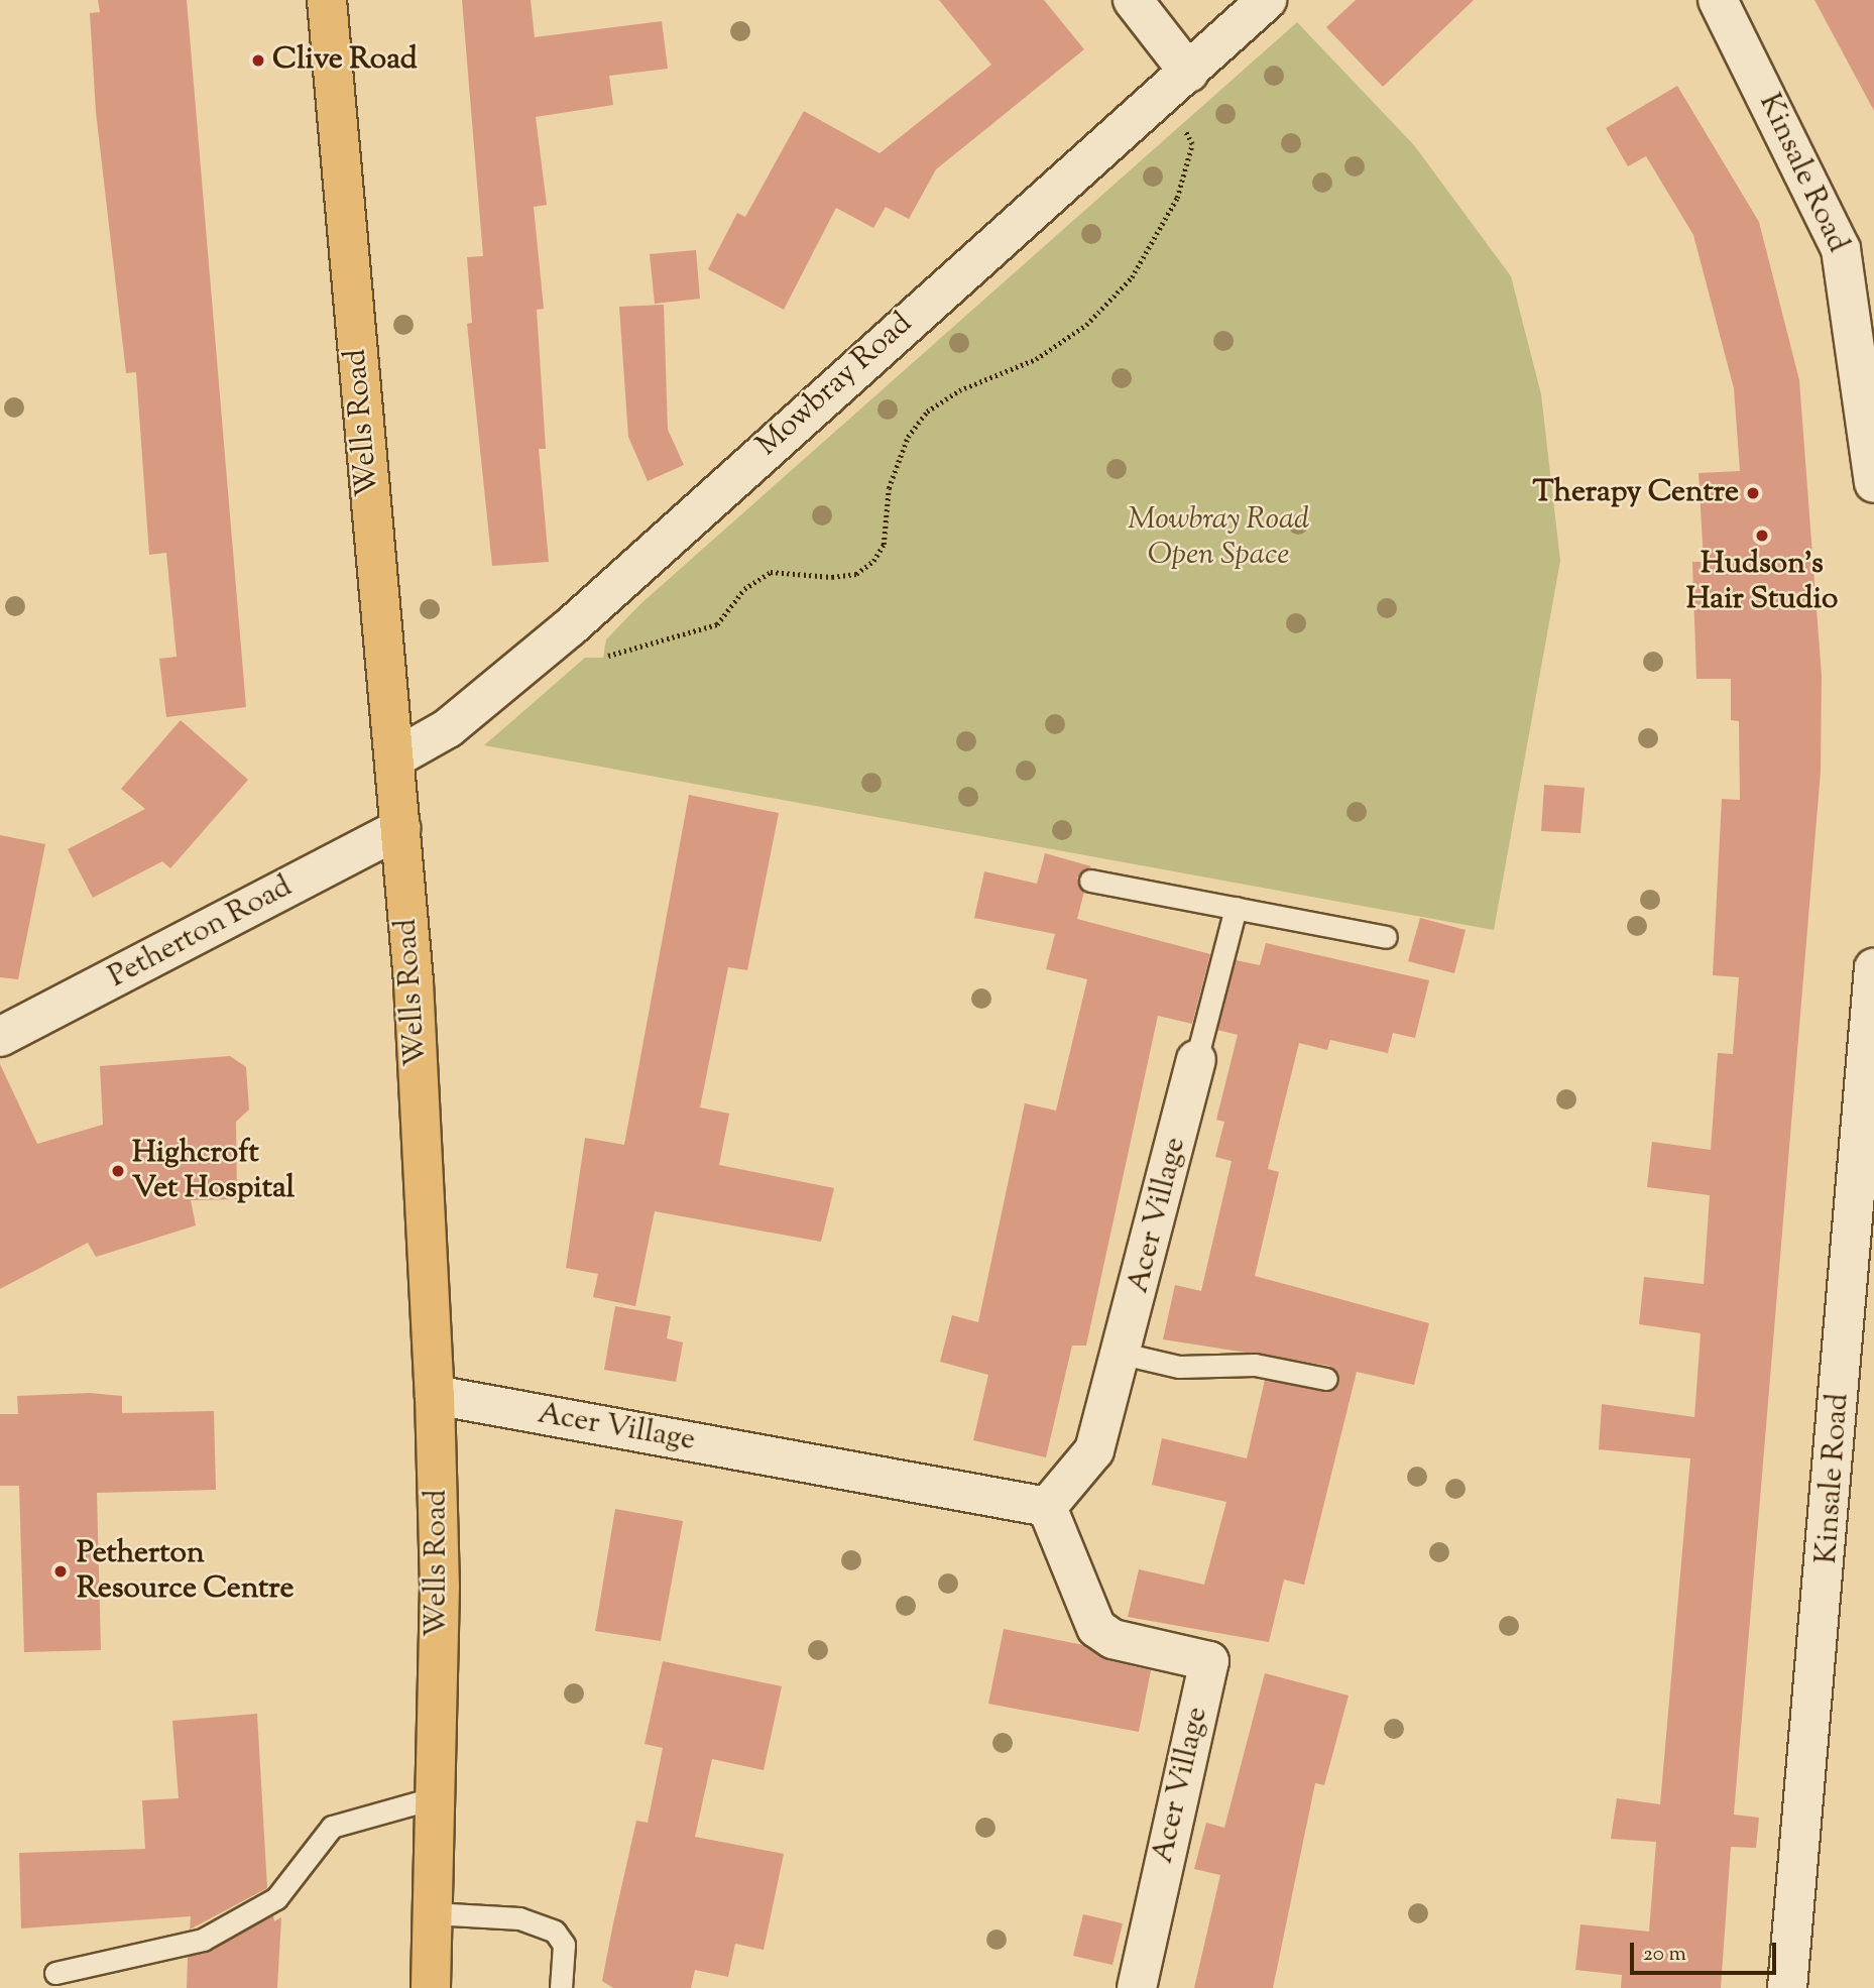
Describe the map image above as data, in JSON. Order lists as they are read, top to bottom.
{
  "streets": {
    "highway": ["Wells Road"],
    "street": [
      "Kinsale Road",
      "Mowbray Road",
      "Petherton Road",
      "Acer Village"
    ]
  },
  "crossings": [
    ["Mowbray Road", "Wells Road"],
    ["Wells Road", "Petherton Road"],
    ["Wells Road", "Acer Village"]
  ],
  "parks": ["Mowbray Road Open Space"],
  "places": [
    "Clive Road",
    "Therapy Centre",
    "Hudson's Hair Studio",
    "Highcroft Vet Hospital",
    "Petherton Resource Centre"
  ],
  "scale_bar": "20 m"
}
